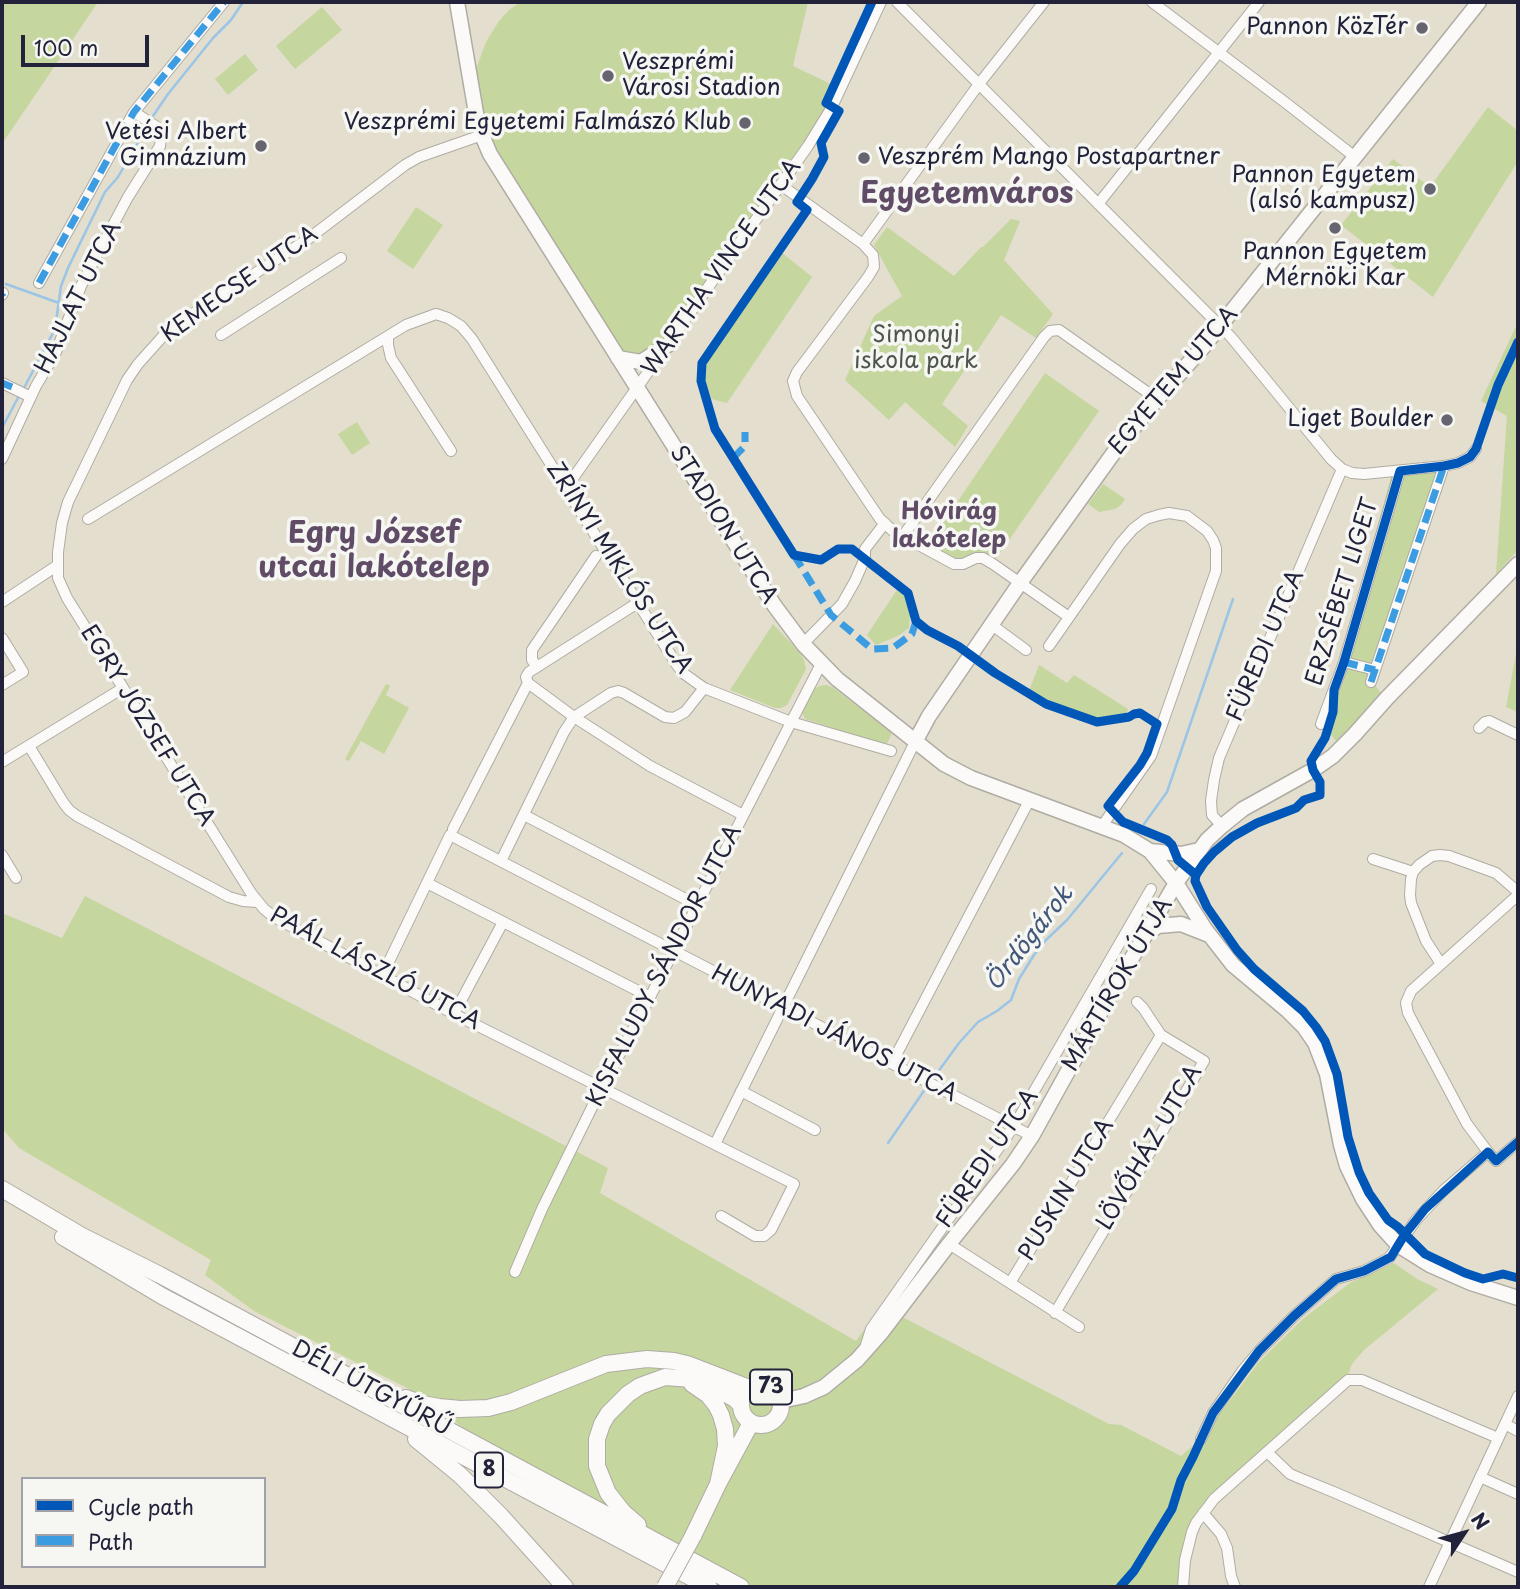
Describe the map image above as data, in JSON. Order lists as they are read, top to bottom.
{
  "streets": {
    "main road": ["73", "DÉLI ÚTGYŰRŰ", "8"],
    "street": [
      "WARTHA VINCE UTCA",
      "KEMECSE UTCA",
      "HAJLAT UTCA",
      "EGYETEM UTCA",
      "STADION UTCA",
      "ZRÍNYI MIKLÓS UTCA",
      "ERZSÉBET LIGET",
      "FÜREDI UTCA",
      "EGRY JÓZSEF UTCA",
      "KISFALUDY SÁNDOR UTCA",
      "PAÁL LÁSZLÓ UTCA",
      "MÁRTÍROK ÚTJA",
      "HUNYADI JÁNOS UTCA",
      "LÖVŐHÁZ UTCA",
      "PUSKIN UTCA"
    ]
  },
  "crossings": [
    ["WARTHA VINCE UTCA", "STADION UTCA"],
    ["WARTHA VINCE UTCA", "ZRÍNYI MIKLÓS UTCA"],
    ["KEMECSE UTCA", "STADION UTCA"],
    ["KEMECSE UTCA", "EGRY JÓZSEF UTCA"],
    ["EGYETEM UTCA", "STADION UTCA"],
    ["STADION UTCA", "KISFALUDY SÁNDOR UTCA"],
    ["STADION UTCA", "MÁRTÍROK ÚTJA"],
    ["ZRÍNYI MIKLÓS UTCA", "KISFALUDY SÁNDOR UTCA"],
    ["FÜREDI UTCA", "MÁRTÍROK ÚTJA"],
    ["FÜREDI UTCA", "HUNYADI JÁNOS UTCA"],
    ["EGRY JÓZSEF UTCA", "PAÁL LÁSZLÓ UTCA"],
    ["KISFALUDY SÁNDOR UTCA", "PAÁL LÁSZLÓ UTCA"],
    ["KISFALUDY SÁNDOR UTCA", "HUNYADI JÁNOS UTCA"],
    ["MÁRTÍROK ÚTJA", "HUNYADI JÁNOS UTCA"],
    ["MÁRTÍROK ÚTJA", "PUSKIN UTCA"],
    ["MÁRTÍROK ÚTJA", "73"],
    ["LÖVŐHÁZ UTCA", "PUSKIN UTCA"]
  ],
  "districts": ["Egyetemváros", "Hóvirág lakótelep", "Egry József utcai lakótelep"],
  "water": ["Ördögárok"],
  "parks": ["Simonyi iskola park"],
  "places": [
    "Pannon KözTér",
    "Veszprémi Városi Stadion",
    "Veszprémi Egyetemi Falmászó Klub",
    "Vetési Albert Gimnázium",
    "Veszprém Mango Postapartner",
    "Pannon Egyetem (alsó kampusz)",
    "Pannon Egyetem Mérnöki Kar",
    "Liget Boulder"
  ],
  "legend": ["Cycle path", "Path"],
  "scale_bar": "100 m",
  "north": "top right"
}
